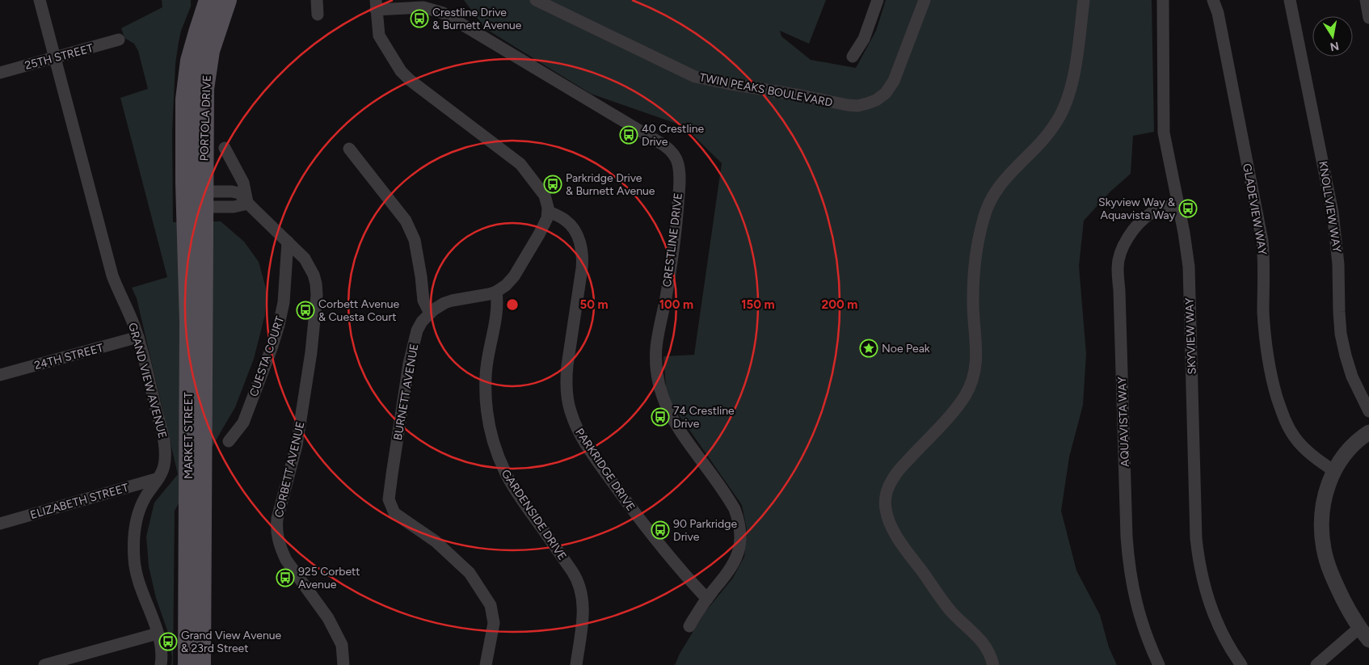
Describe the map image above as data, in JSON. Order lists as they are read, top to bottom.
{
  "streets": {
    "main road": ["PORTOLA DRIVE", "MARKET STREET"],
    "street": [
      "25TH STREET",
      "TWIN PEAKS BOULEVARD",
      "KNOLLVIEW WAY",
      "GLADEVIEW WAY",
      "CRESTLINE DRIVE",
      "SKYVIEW WAY",
      "24TH STREET",
      "CUESTA COURT",
      "GRAND VIEW AVENUE",
      "BURNETT AVENUE",
      "AQUAVISTA WAY",
      "CORBETT AVENUE",
      "PARKRIDGE DRIVE",
      "ELIZABETH STREET",
      "GARDENSIDE DRIVE"
    ]
  },
  "crossings": [
    ["25TH STREET", "GRAND VIEW AVENUE"],
    ["PORTOLA DRIVE", "MARKET STREET"],
    ["CRESTLINE DRIVE", "PARKRIDGE DRIVE"],
    ["SKYVIEW WAY", "AQUAVISTA WAY"],
    ["24TH STREET", "GRAND VIEW AVENUE"],
    ["CUESTA COURT", "CORBETT AVENUE"],
    ["GRAND VIEW AVENUE", "ELIZABETH STREET"],
    ["BURNETT AVENUE", "PARKRIDGE DRIVE"],
    ["BURNETT AVENUE", "GARDENSIDE DRIVE"]
  ],
  "places": {
    "bus stop": [
      "Crestline Drive & Burnett Avenue",
      "40 Crestline Drive",
      "Parkridge Drive & Burnett Avenue",
      "Skyview Way & Aquavista Way",
      "Corbett Avenue & Cuesta Court",
      "74 Crestline Drive",
      "90 Parkridge Drive",
      "925 Corbett Avenue",
      "Grand View Avenue & 23rd Street"
    ],
    "place": ["Noe Peak"]
  },
  "north": "bottom",
  "rings": [
    "50 m",
    "100 m",
    "150 m",
    "200 m"
  ]
}
